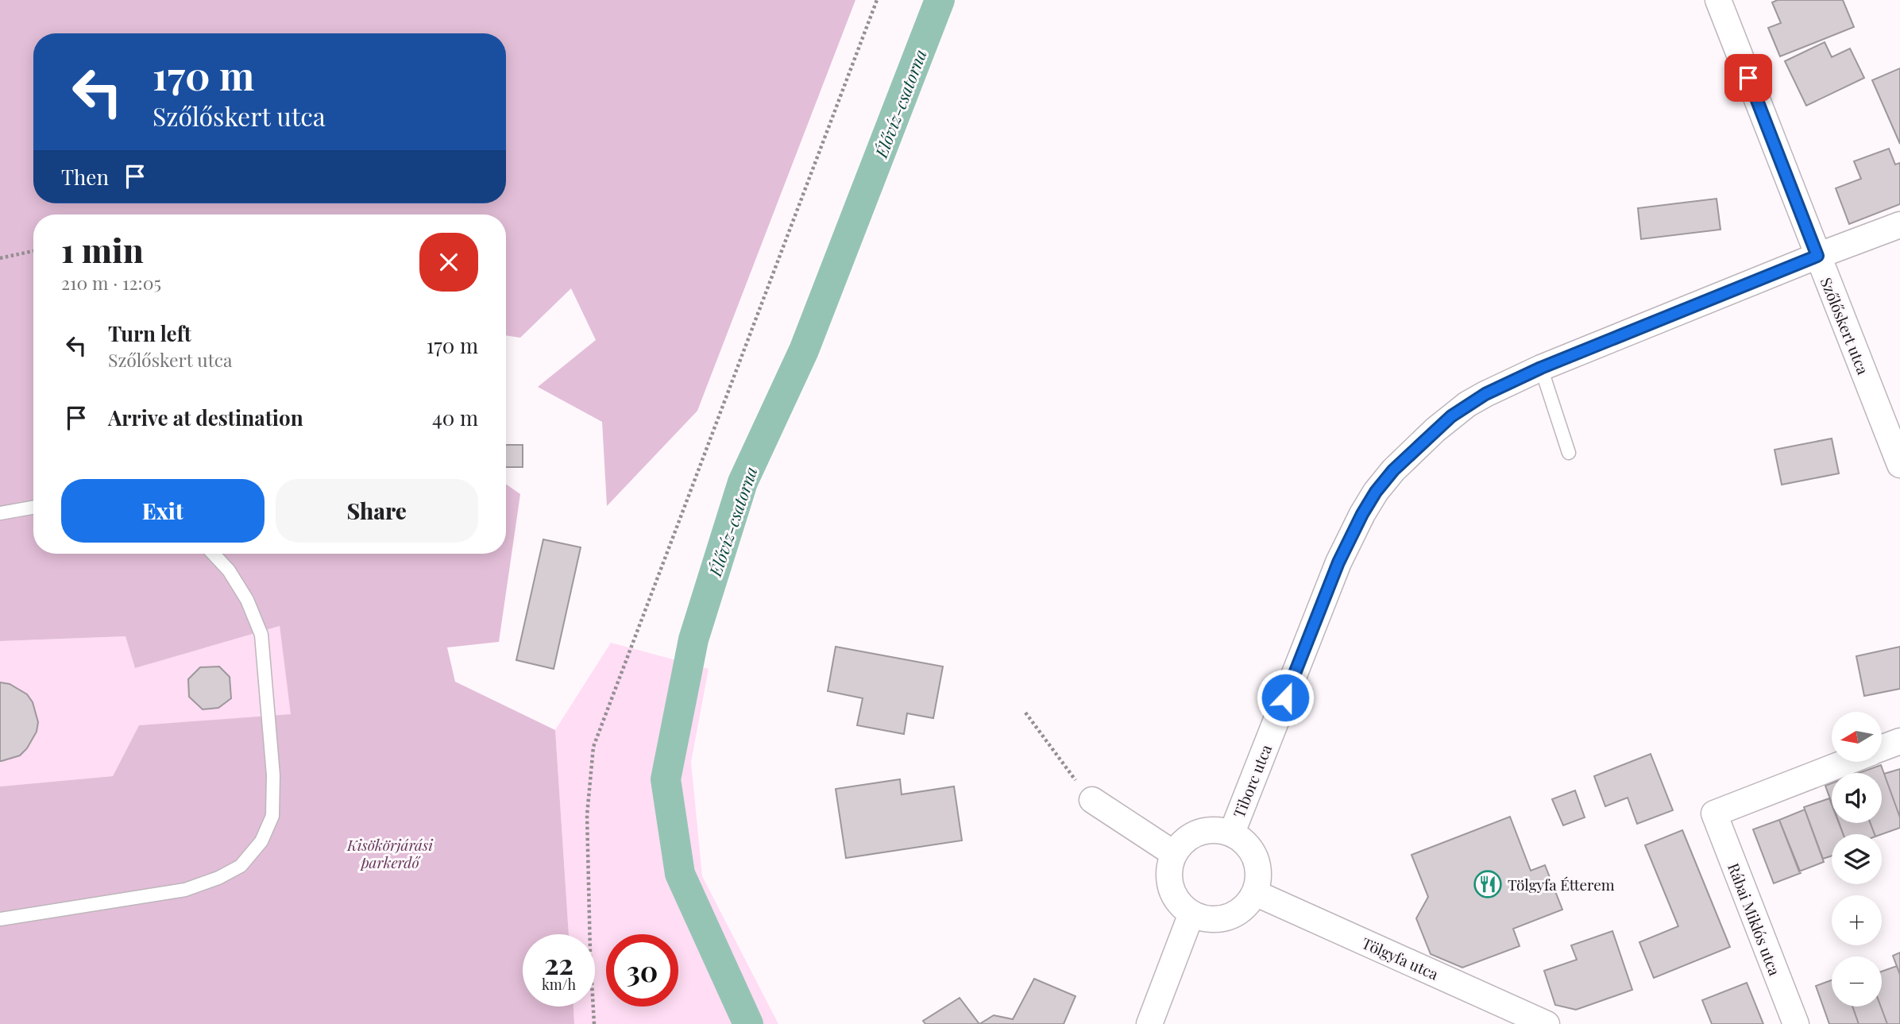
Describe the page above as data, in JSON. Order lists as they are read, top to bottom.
{
  "streets": {
    "street": [
      "Szőlőskert utca",
      "Tiborc utca",
      "Rábai Miklós utca",
      "Tölgyfa utca"
    ]
  },
  "crossings": [
    ["Szőlőskert utca", "Tiborc utca"],
    ["Tiborc utca", "Tölgyfa utca"]
  ],
  "water": ["Élővíz-csatorna"],
  "parks": ["Kisökörjárási parkerdő"],
  "places": {
    "restaurant": ["Tölgyfa Étterem"]
  },
  "north": "left",
  "page": {
    "turn": ["170 m", "Szőlőskert utca"],
    "then": "Then",
    "heading": ["1 min", "210 m · 12:05"],
    "list": [
      {
        "name": "Turn left",
        "note": "Szőlőskert utca",
        "value": "170 m"
      },
      {
        "name": "Arrive at destination",
        "value": "40 m"
      }
    ],
    "buttons": ["Exit", "Share"],
    "map_buttons": ["+", "−"],
    "speed": "22 km/h",
    "limit": "30"
  }
}
